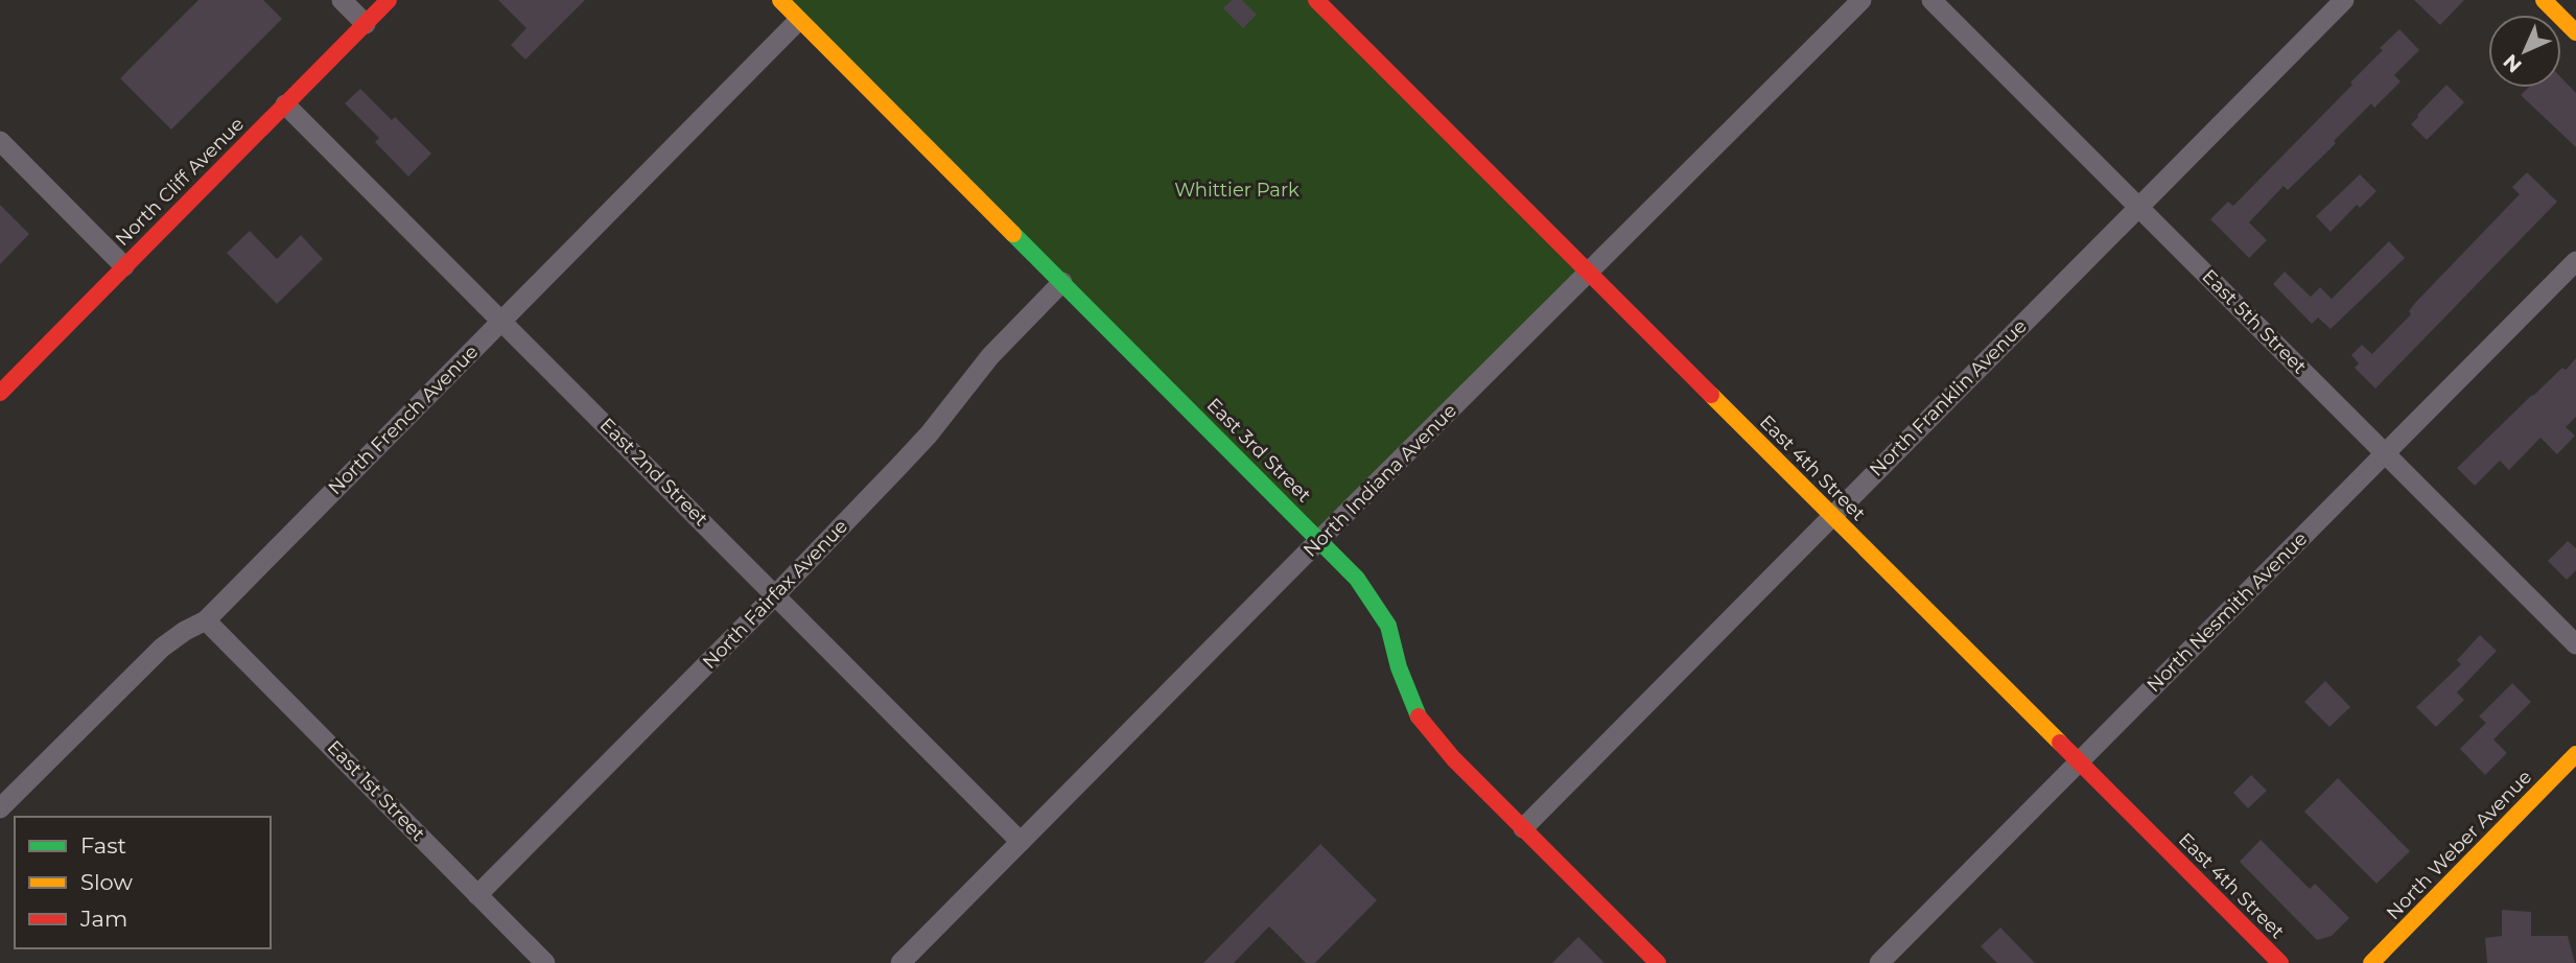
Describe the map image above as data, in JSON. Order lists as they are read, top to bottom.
{
  "streets": {
    "street": [
      "North Cliff Avenue",
      "East 5th Street",
      "North Franklin Avenue",
      "North French Avenue",
      "East 3rd Street",
      "East 4th Street",
      "East 2nd Street",
      "North Indiana Avenue",
      "North Fairfax Avenue",
      "North Nesmith Avenue",
      "East 1st Street",
      "North Weber Avenue"
    ]
  },
  "crossings": [
    ["North Cliff Avenue", "East 2nd Street"],
    ["East 5th Street", "North Franklin Avenue"],
    ["East 5th Street", "North Nesmith Avenue"],
    ["North Franklin Avenue", "East 3rd Street"],
    ["North Franklin Avenue", "East 4th Street"],
    ["North French Avenue", "East 3rd Street"],
    ["North French Avenue", "East 2nd Street"],
    ["North French Avenue", "East 1st Street"],
    ["East 3rd Street", "North Indiana Avenue"],
    ["East 3rd Street", "North Fairfax Avenue"],
    ["East 4th Street", "North Indiana Avenue"],
    ["East 4th Street", "North Nesmith Avenue"],
    ["East 2nd Street", "North Indiana Avenue"],
    ["East 2nd Street", "North Fairfax Avenue"],
    ["North Fairfax Avenue", "East 1st Street"]
  ],
  "parks": ["Whittier Park"],
  "legend": ["Fast", "Slow", "Jam"],
  "north": "bottom left"
}
